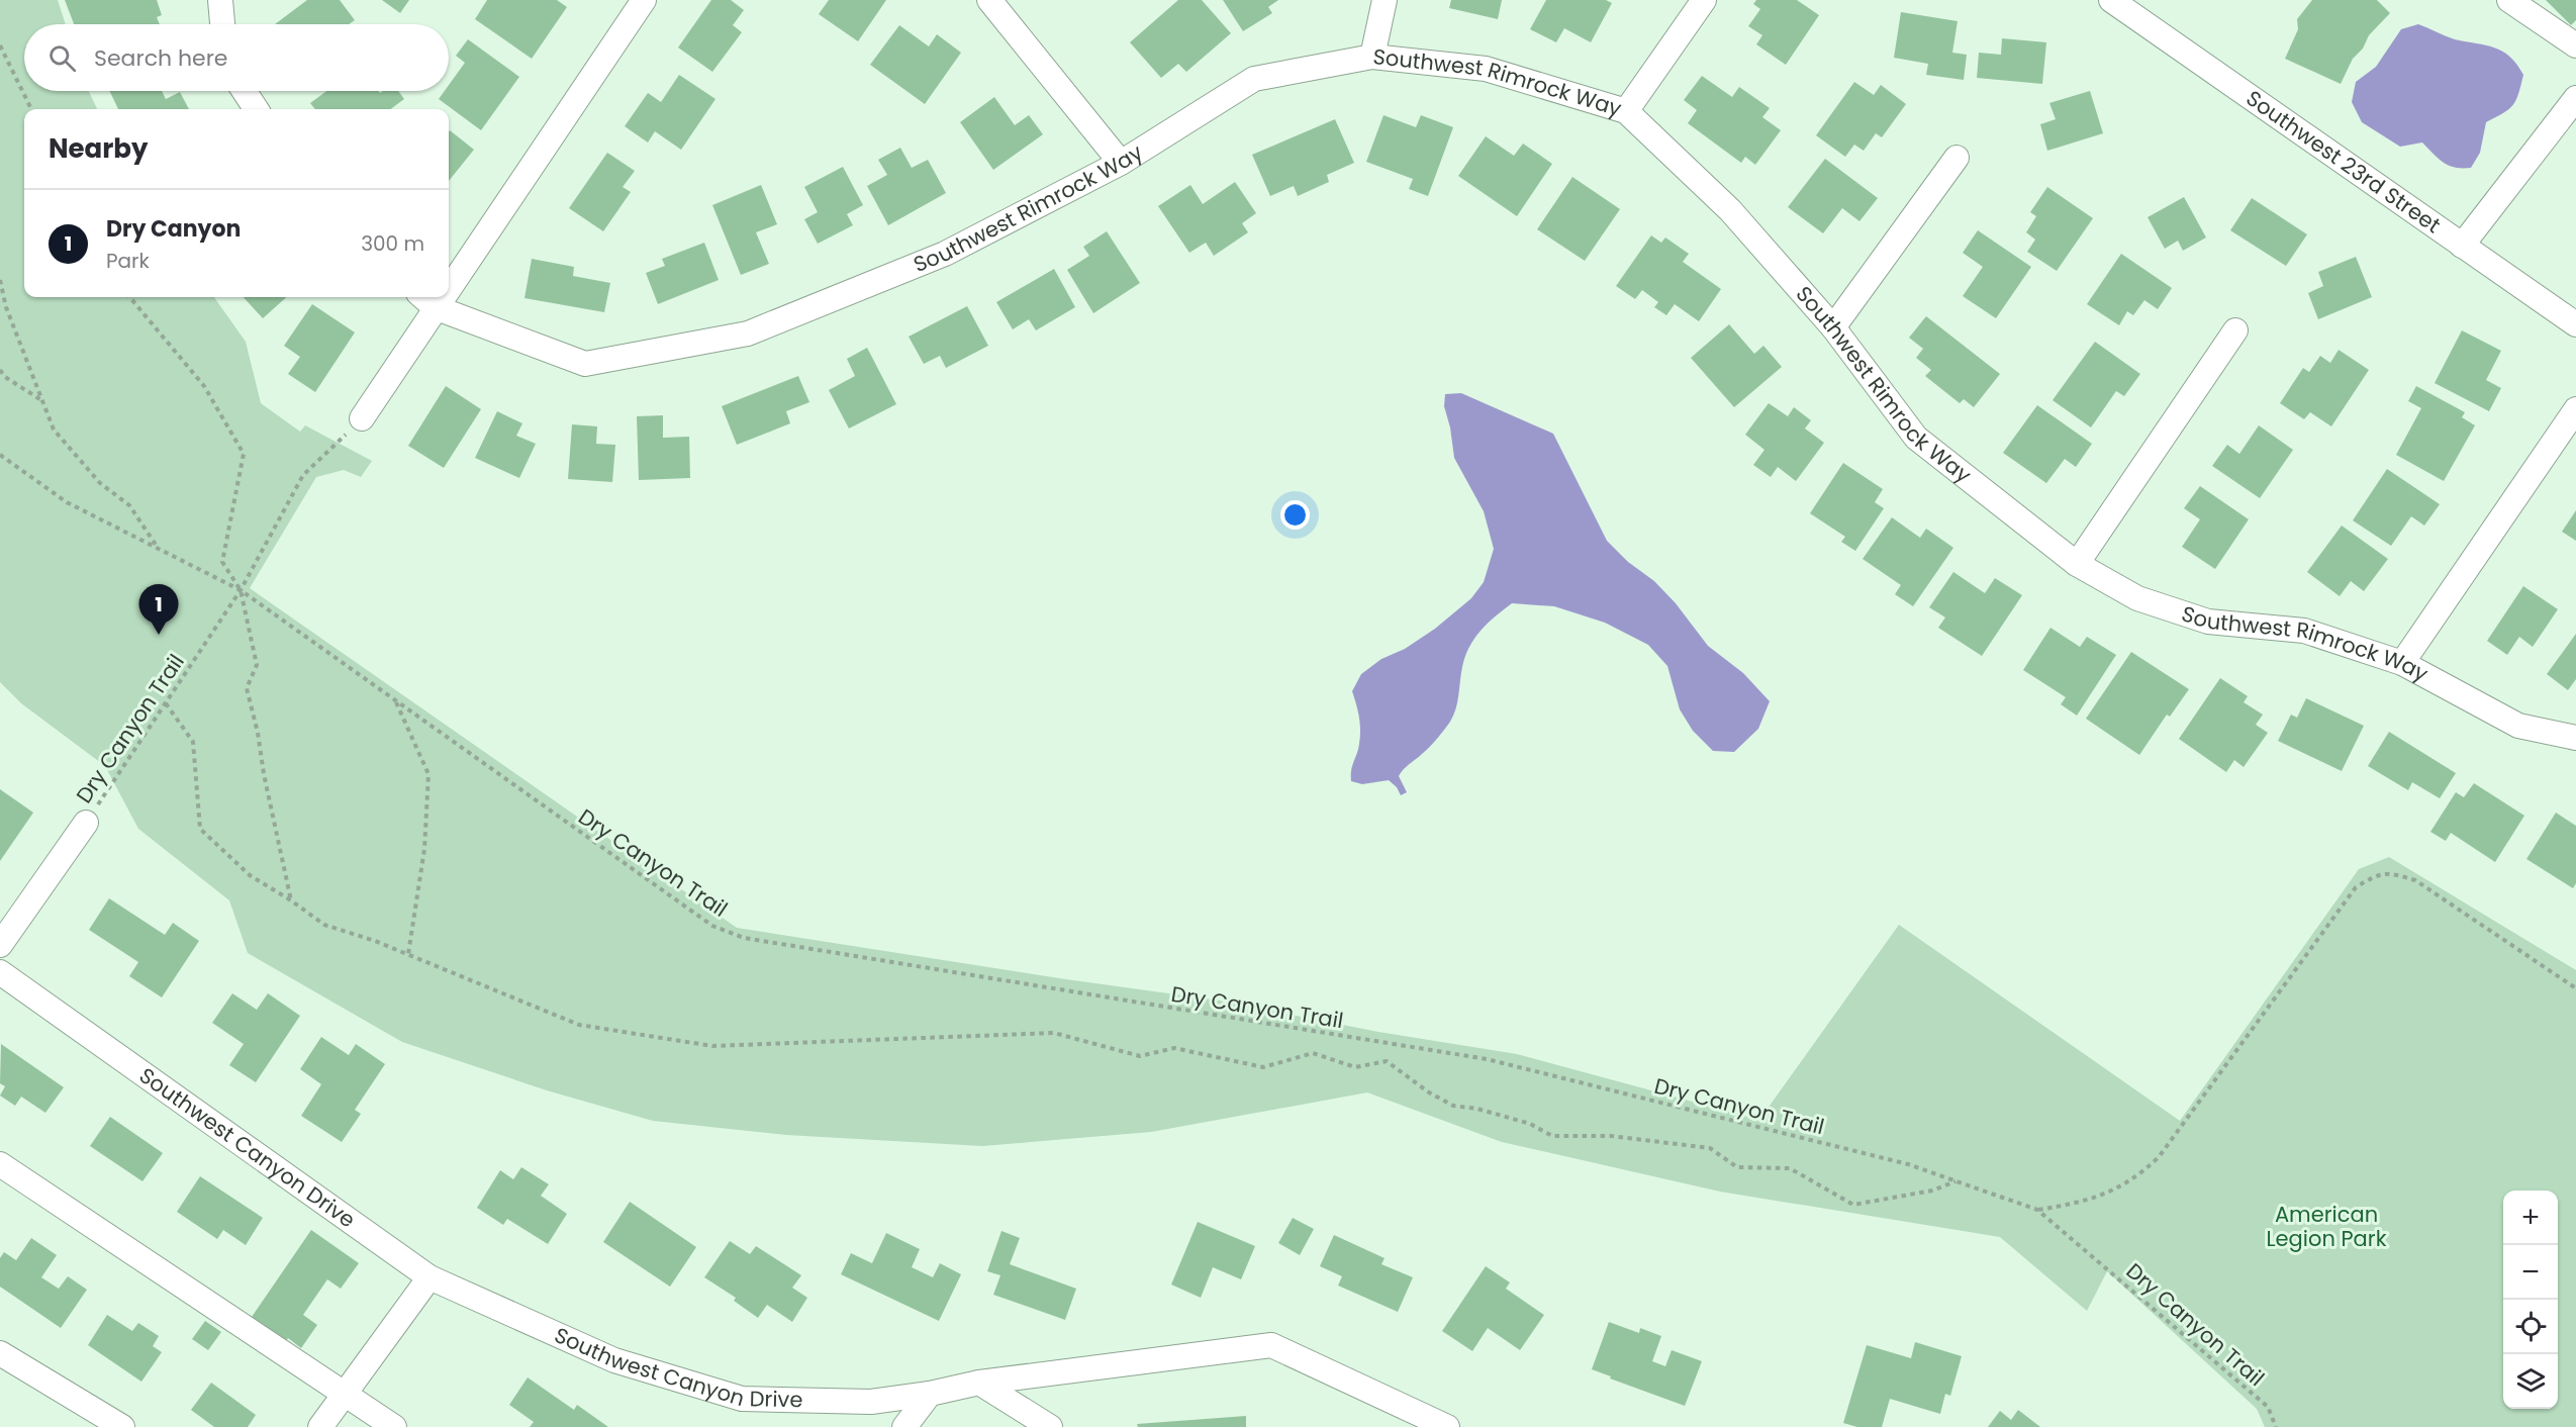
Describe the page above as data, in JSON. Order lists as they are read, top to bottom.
{
  "streets": {
    "street": ["Southwest Rimrock Way", "Southwest 23rd Street", "Southwest Canyon Drive"],
    "path": ["Dry Canyon Trail"]
  },
  "parks": ["American Legion Park"],
  "page": {
    "search": "Search here",
    "heading": "Nearby",
    "list": [
      {
        "mark": "1",
        "name": "Dry Canyon",
        "note": "Park",
        "value": "300 m"
      }
    ],
    "pins": "1",
    "map_buttons": ["+", "−"]
  }
}
